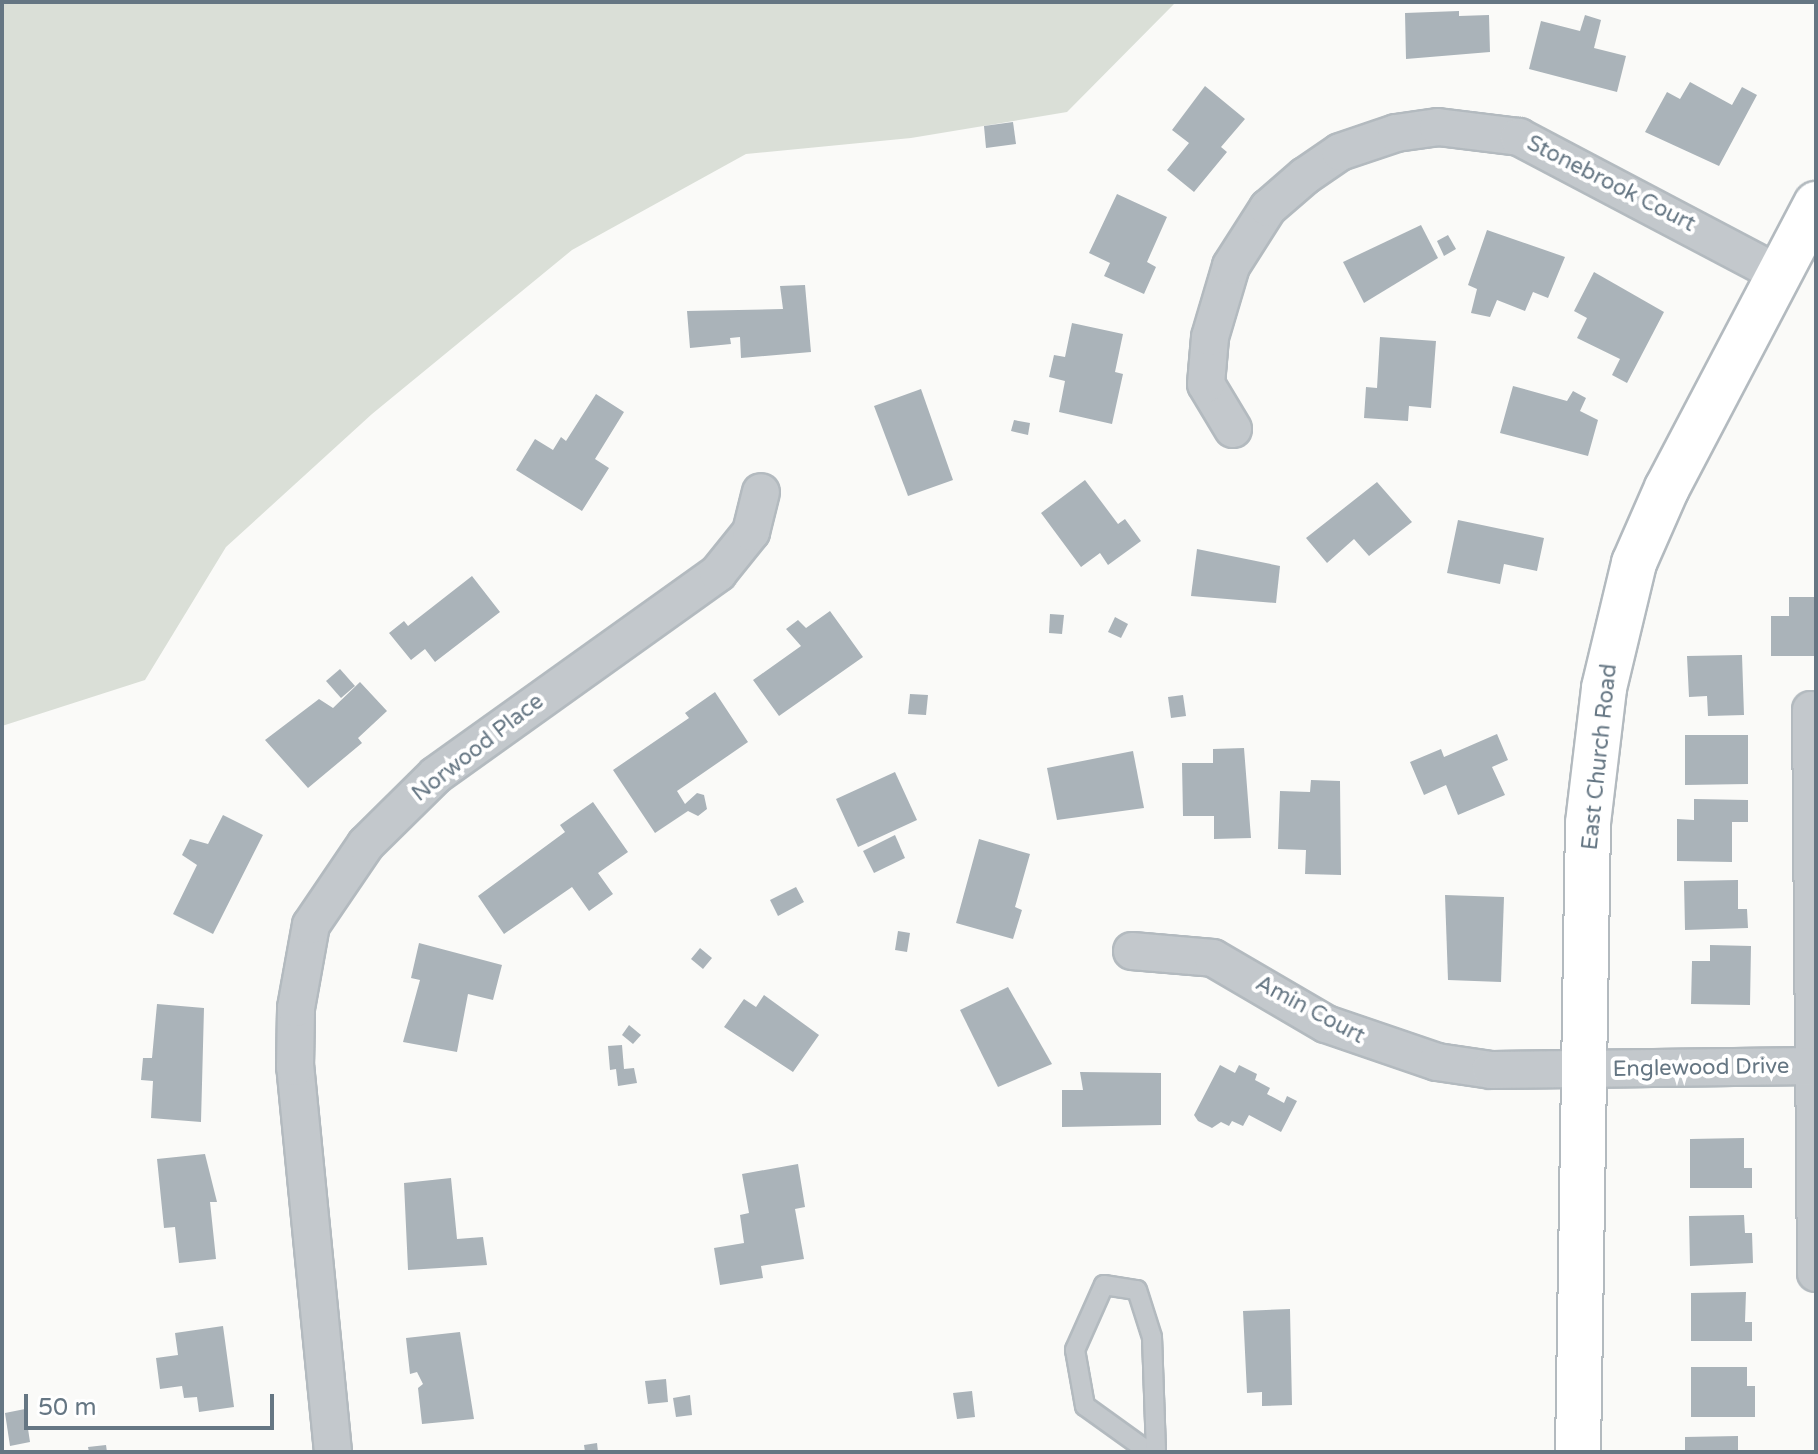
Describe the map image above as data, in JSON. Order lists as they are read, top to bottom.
{
  "streets": {
    "street": [
      "Stonebrook Court",
      "Norwood Place",
      "East Church Road",
      "Amin Court",
      "Englewood Drive"
    ]
  },
  "crossings": [
    ["Stonebrook Court", "East Church Road"],
    ["East Church Road", "Amin Court"],
    ["East Church Road", "Englewood Drive"],
    ["Amin Court", "Englewood Drive"]
  ],
  "scale_bar": "50 m"
}
